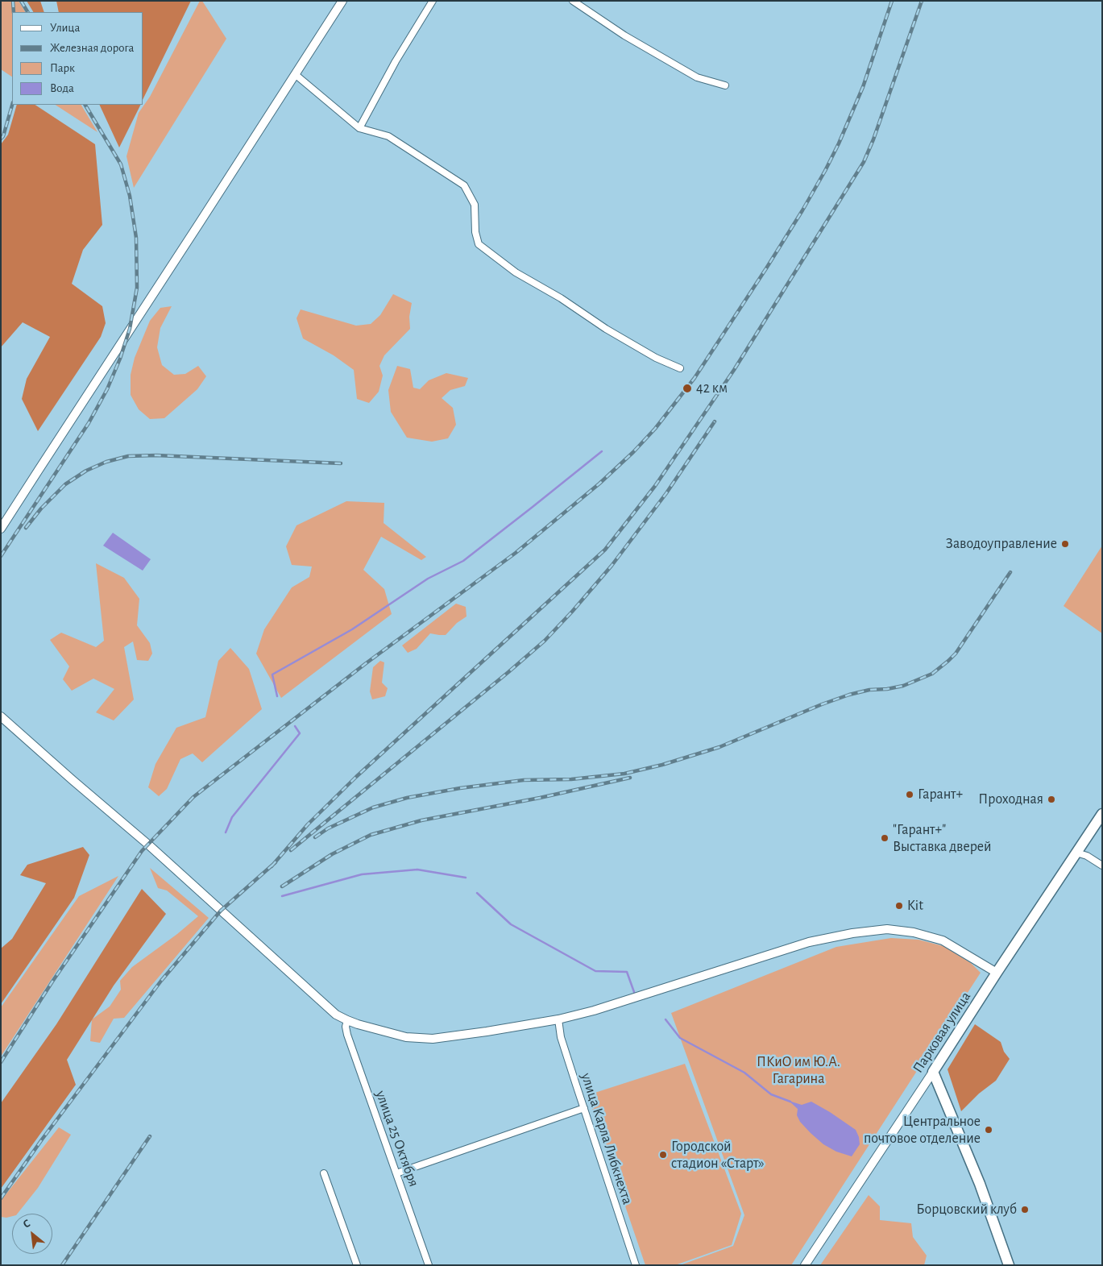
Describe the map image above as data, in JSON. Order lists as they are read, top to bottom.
{
  "streets": {
    "main road": ["Парковая улица"],
    "street": ["улица 25 Октября", "улица Карла Либкнехта"]
  },
  "parks": ["ПКиО им Ю.А. Гагарина"],
  "places": [
    "42 км",
    "Заводоуправление",
    "Гарант+",
    "Проходная",
    "\"Гарант+\" Выставка дверей",
    "Kit",
    "Центральное почтовое отделение",
    "Городской стадион «Старт»",
    "Борцовский клуб"
  ],
  "legend": [
    "Улица",
    "Железная дорога",
    "Парк",
    "Вода"
  ],
  "north": "top left"
}
